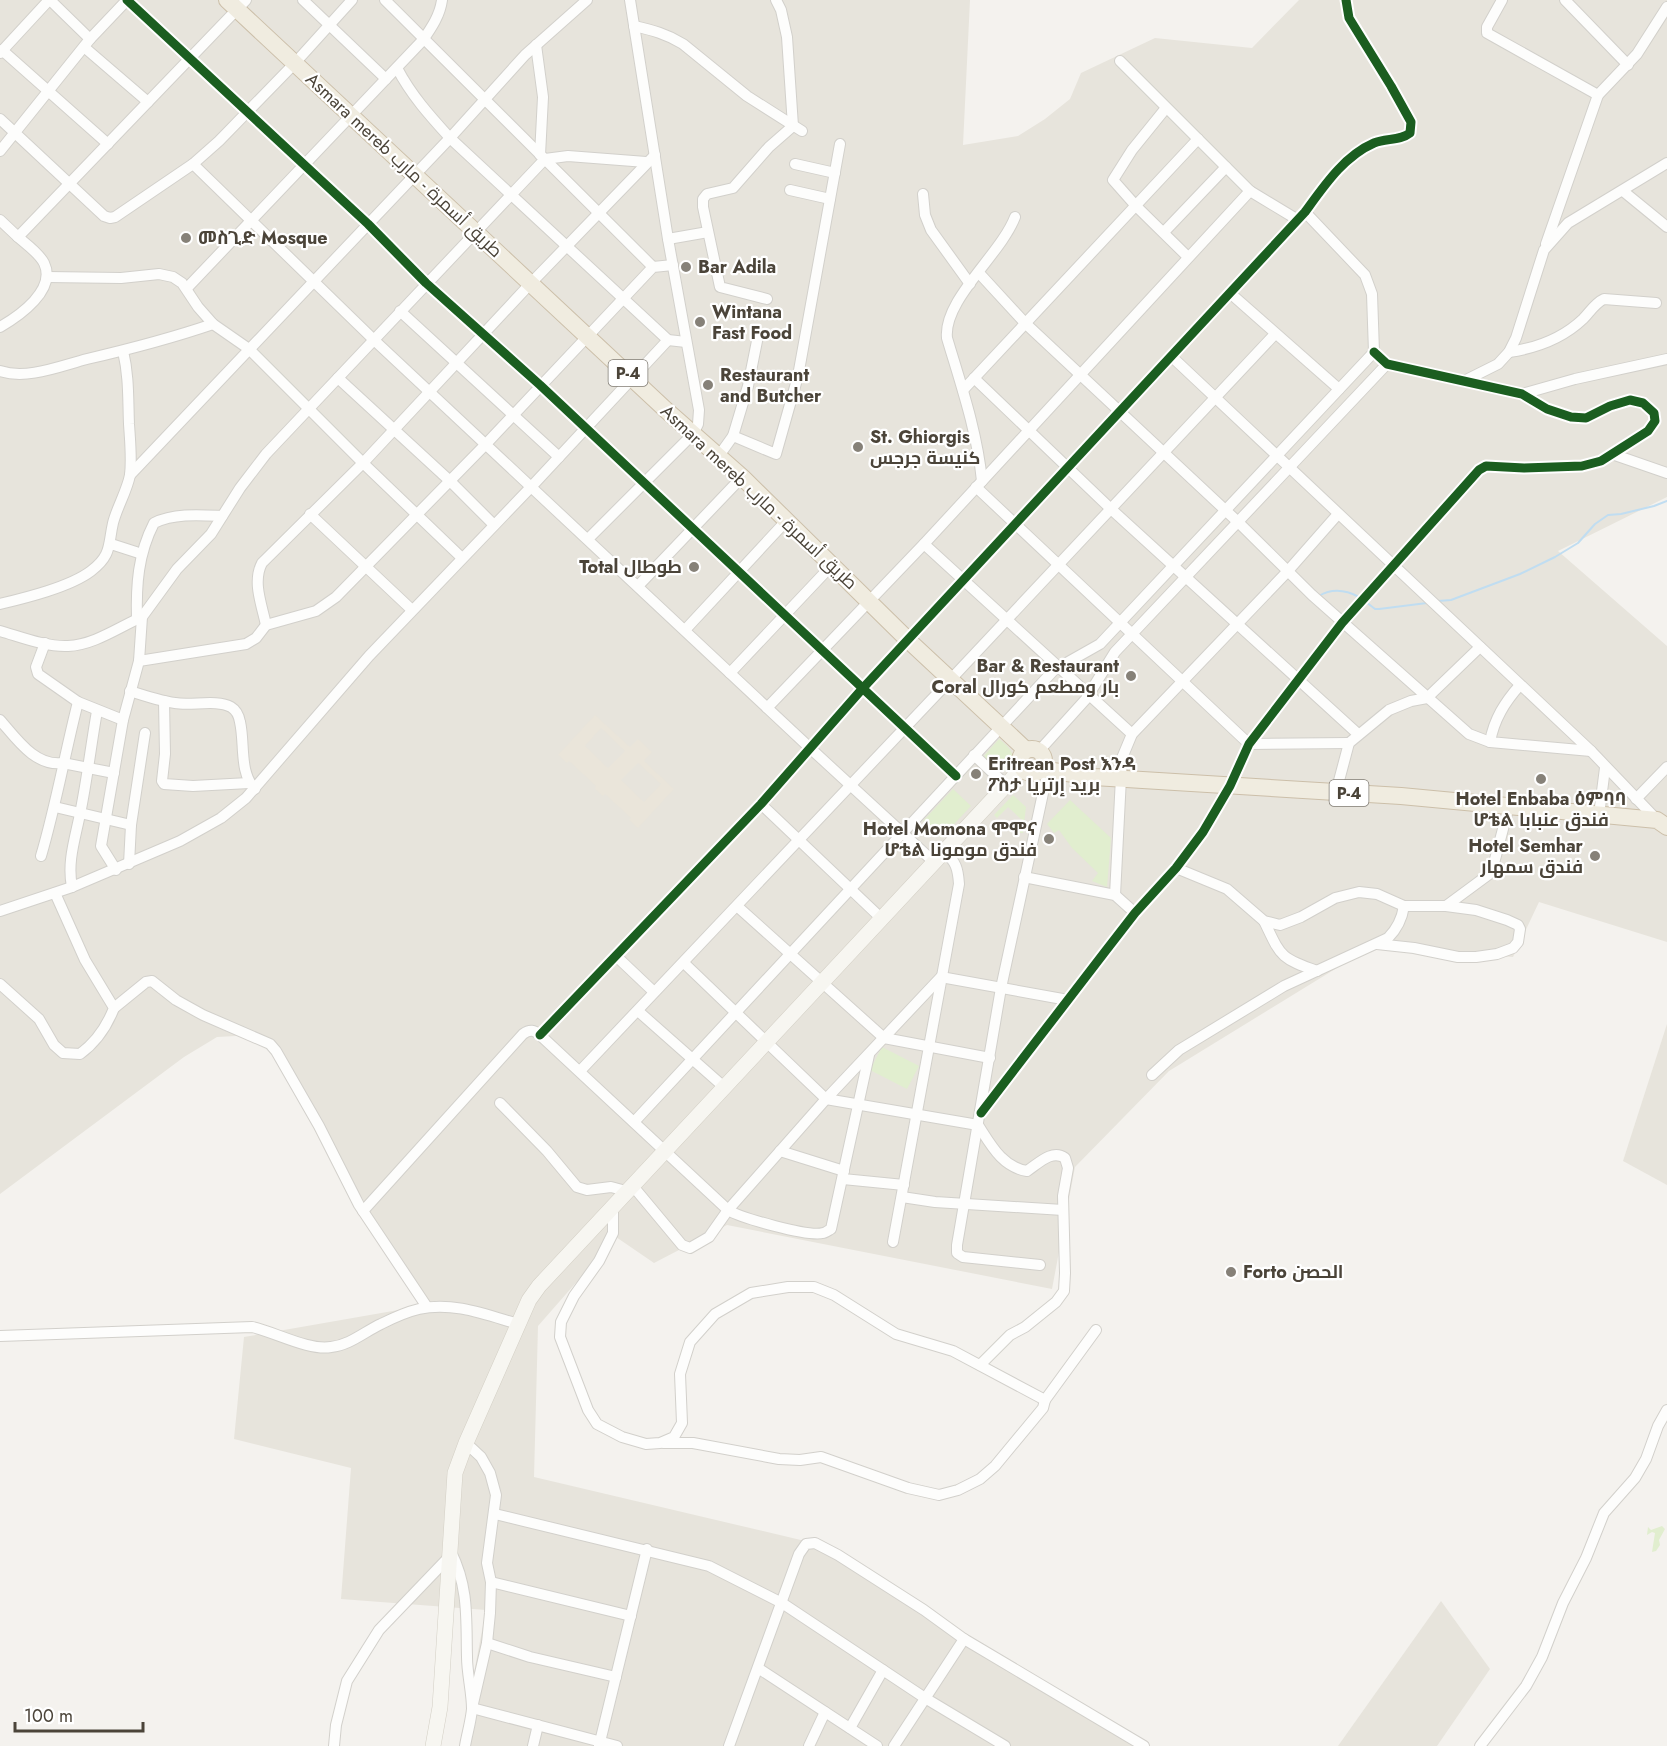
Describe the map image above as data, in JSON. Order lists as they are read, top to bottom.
{
  "streets": {
    "highway": ["Asmara mereb طريق أسمرة - مارب", "P-4"]
  },
  "crossings": [
    ["Asmara mereb طريق أسمرة - مارب", "P-4"]
  ],
  "places": [
    "መስጊድ Mosque",
    "Bar Adila",
    "Wintana Fast Food",
    "Restaurant and Butcher",
    "St. Ghiorgis كنيسة جرجس",
    "Total طوطال",
    "Bar & Restaurant Coral بار ومطعم كورال",
    "Eritrean Post እንዳ ፖስታ بريد إرتريا",
    "Hotel Enbaba ዕምባባ ሆቴል فندق عنبابا",
    "Hotel Momona ሞሞና ሆቴል فندق مومونا",
    "Hotel Semhar فندق سمهار",
    "Forto الحصن"
  ],
  "scale_bar": "100 m"
}
